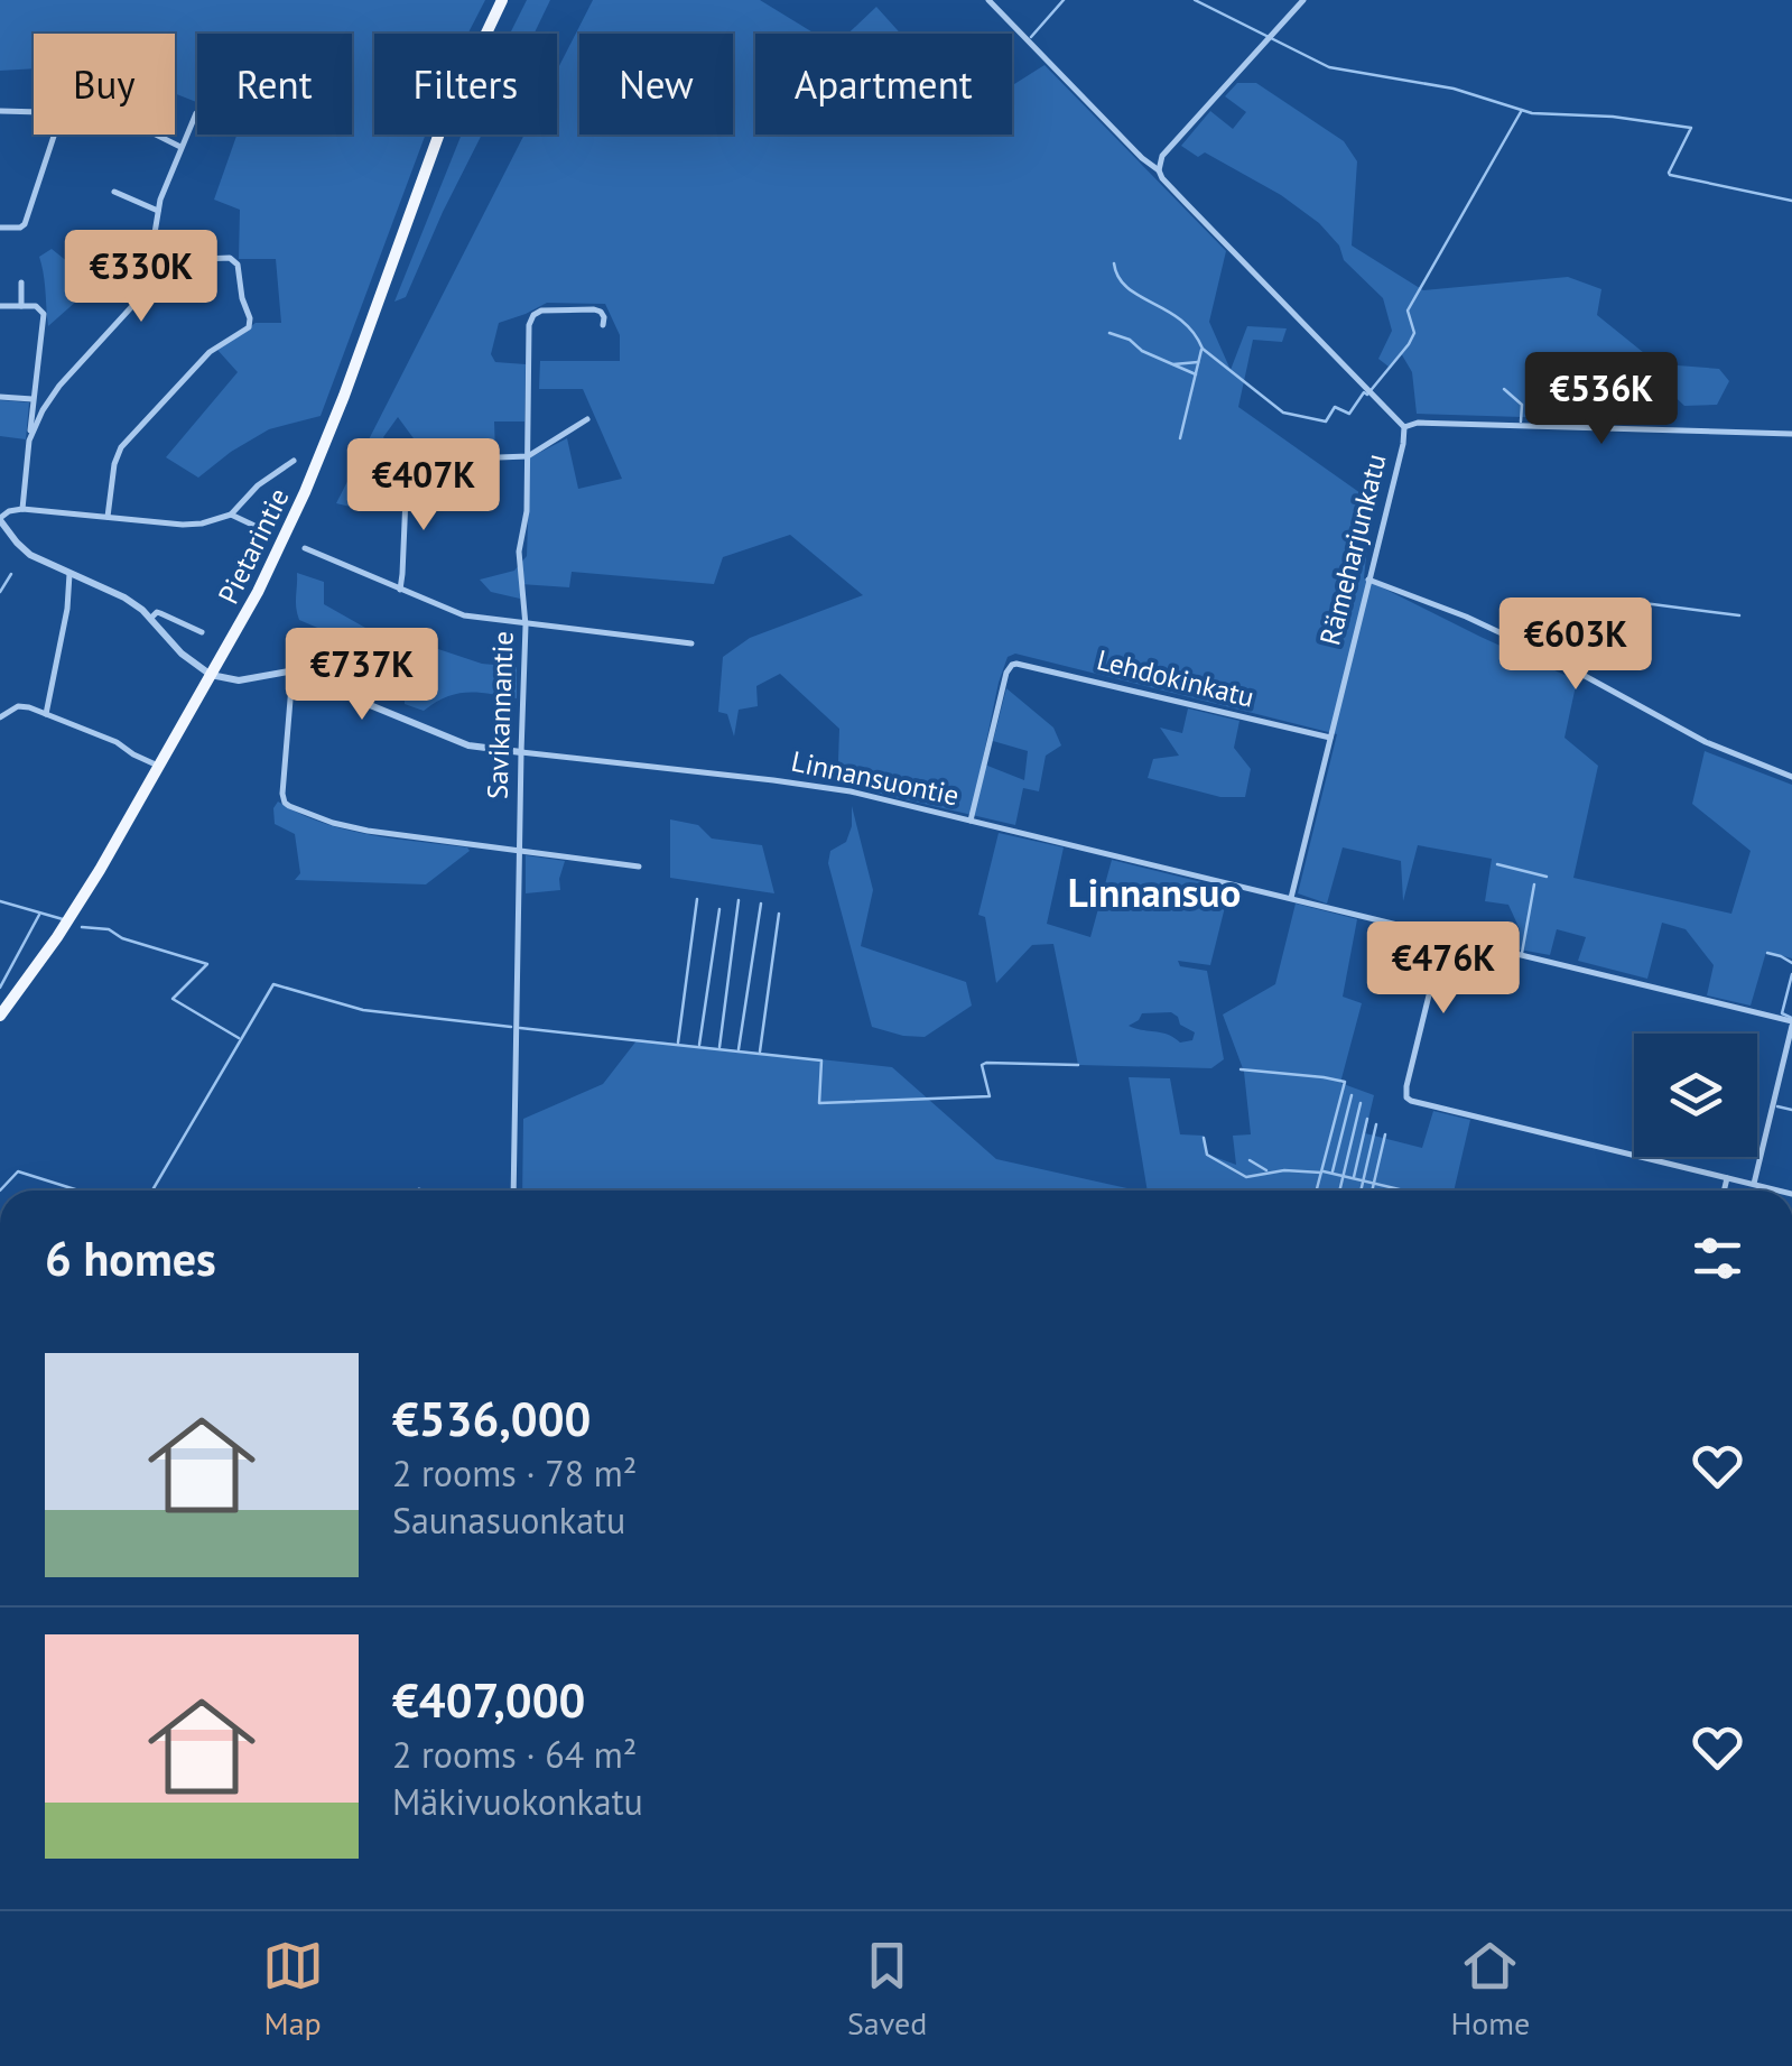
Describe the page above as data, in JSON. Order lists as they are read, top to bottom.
{
  "streets": {
    "main road": ["Pietarintie"],
    "street": [
      "Rämeharjunkatu",
      "Lehdokinkatu",
      "Savikannantie",
      "Linnansuontie"
    ]
  },
  "crossings": [
    ["Rämeharjunkatu", "Lehdokinkatu"],
    ["Rämeharjunkatu", "Linnansuontie"],
    ["Lehdokinkatu", "Linnansuontie"],
    ["Savikannantie", "Linnansuontie"]
  ],
  "districts": ["Linnansuo"],
  "page": {
    "chip": [
      "Buy",
      "Rent",
      "Filters",
      "New",
      "Apartment"
    ],
    "price": [
      "€330K",
      "€536K",
      "€407K",
      "€603K",
      "€737K",
      "€476K"
    ],
    "heading": "6 homes",
    "list": [
      {
        "name": "€536,000",
        "note": "2 rooms · 78 m² · Saunasuonkatu"
      },
      {
        "name": "€407,000",
        "note": "2 rooms · 64 m² · Mäkivuokonkatu"
      }
    ],
    "tabs": ["Map", "Saved", "Home"]
  }
}
